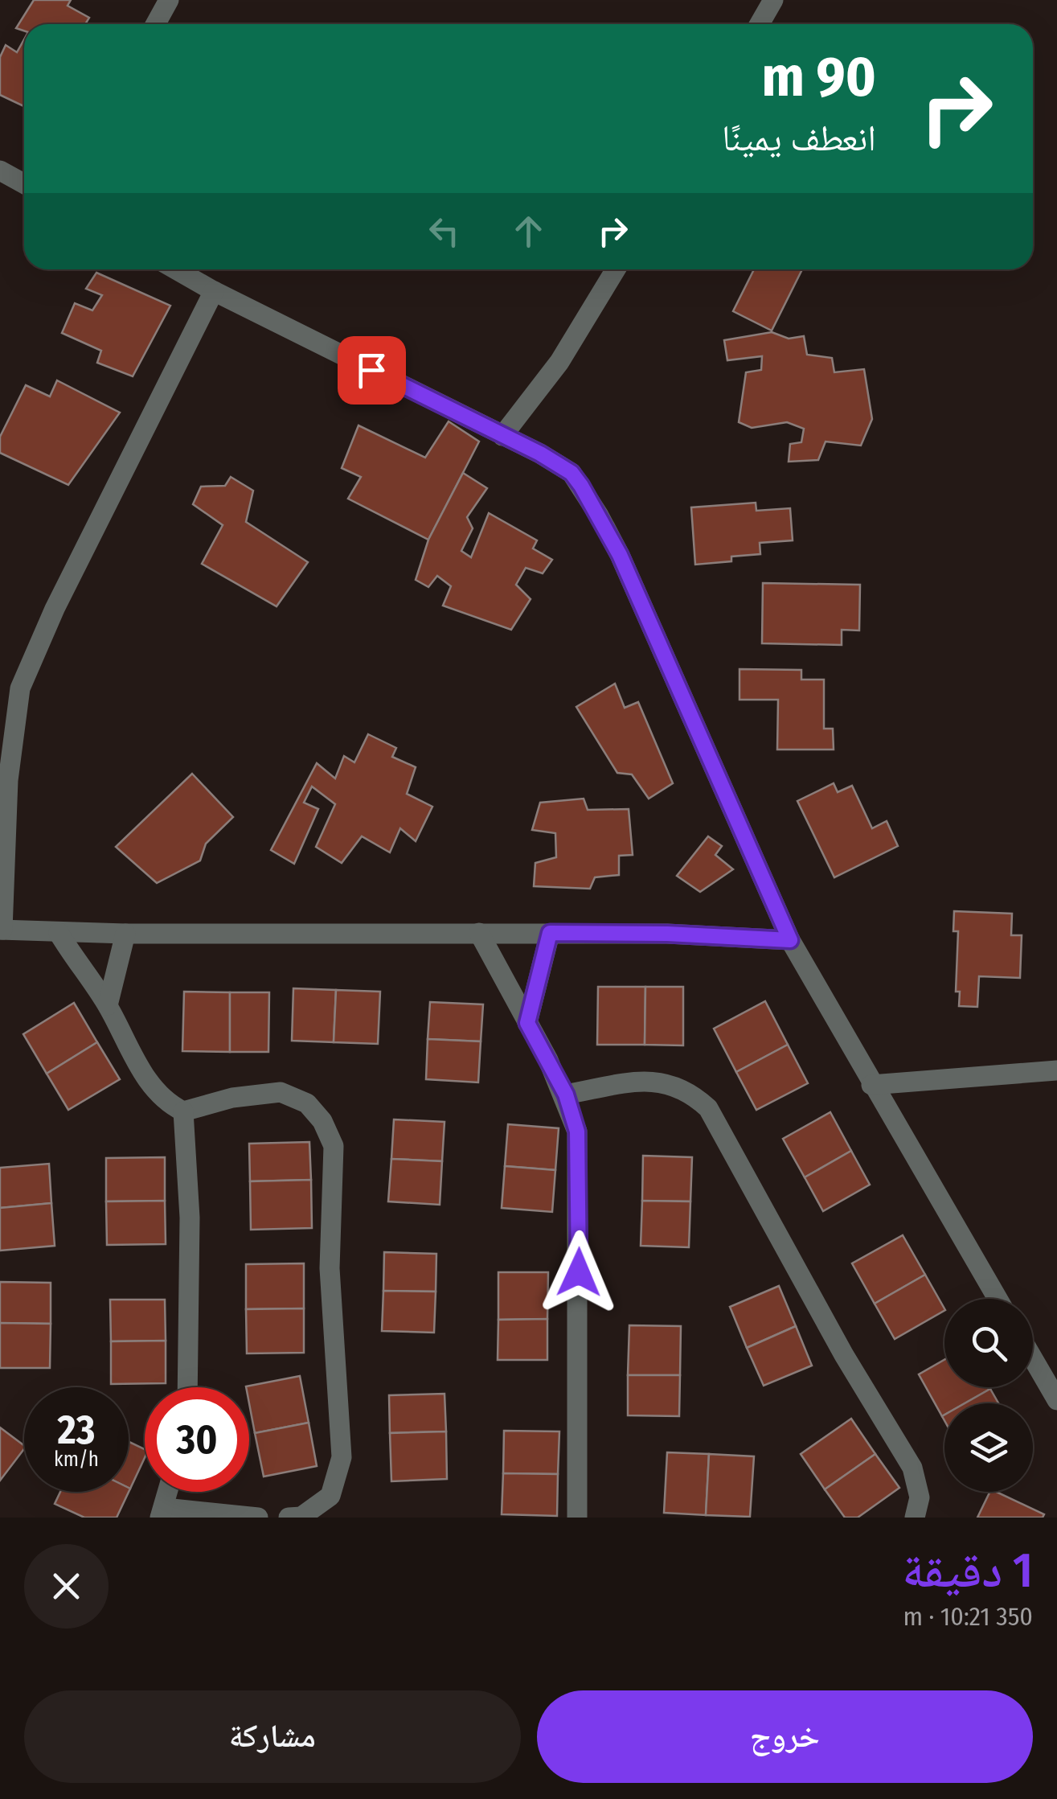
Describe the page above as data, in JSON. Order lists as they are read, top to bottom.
{
  "page": {
    "turn": ["90 m", "انعطف يمينًا"],
    "speed": "23 km/h",
    "limit": "30",
    "heading": ["1 دقيقة", "350 m · 10:21"],
    "buttons": ["خروج", "مشاركة"]
  }
}
